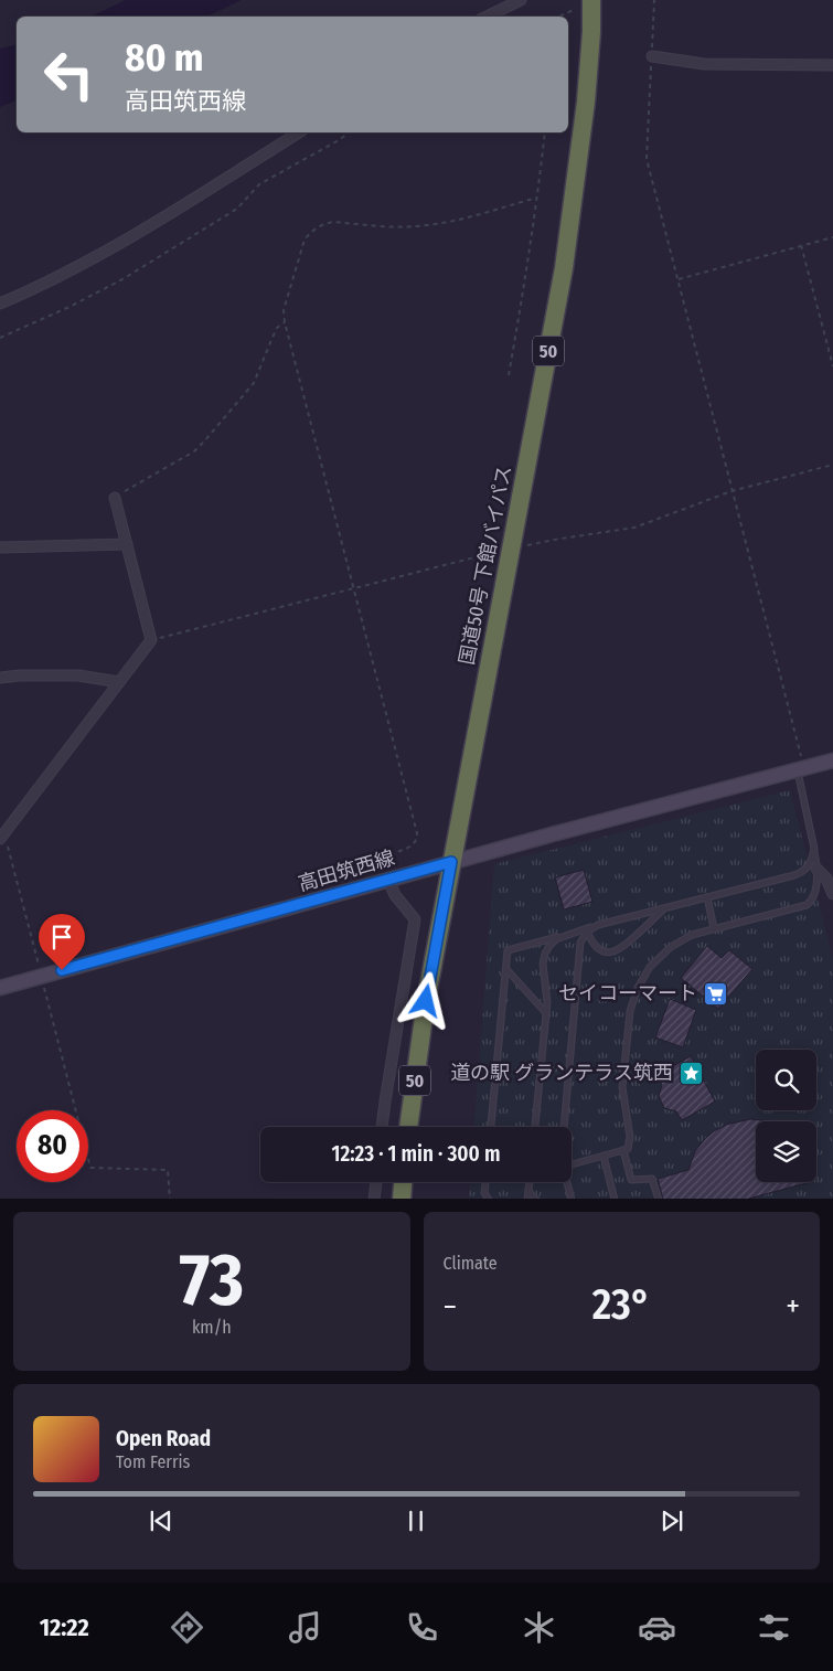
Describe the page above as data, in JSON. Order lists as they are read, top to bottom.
{
  "streets": {
    "highway": ["50", "国道50号 下館バイパス"],
    "main road": ["高田筑西線"]
  },
  "crossings": [
    ["国道50号 下館バイパス", "高田筑西線"]
  ],
  "places": {
    "supermarket": ["セイコーマート"],
    "place": ["道の駅 グランテラス筑西"]
  },
  "page": {
    "turn": ["80 m", "高田筑西線"],
    "limit": "80",
    "trip": "12:23 · 1 min · 300 m",
    "tile": [
      ["73", "km/h"],
      "Climate"
    ],
    "heat": ["−", "23°", "+"],
    "song": ["Open Road", "Tom Ferris"],
    "tabs": "12:22"
  }
}
